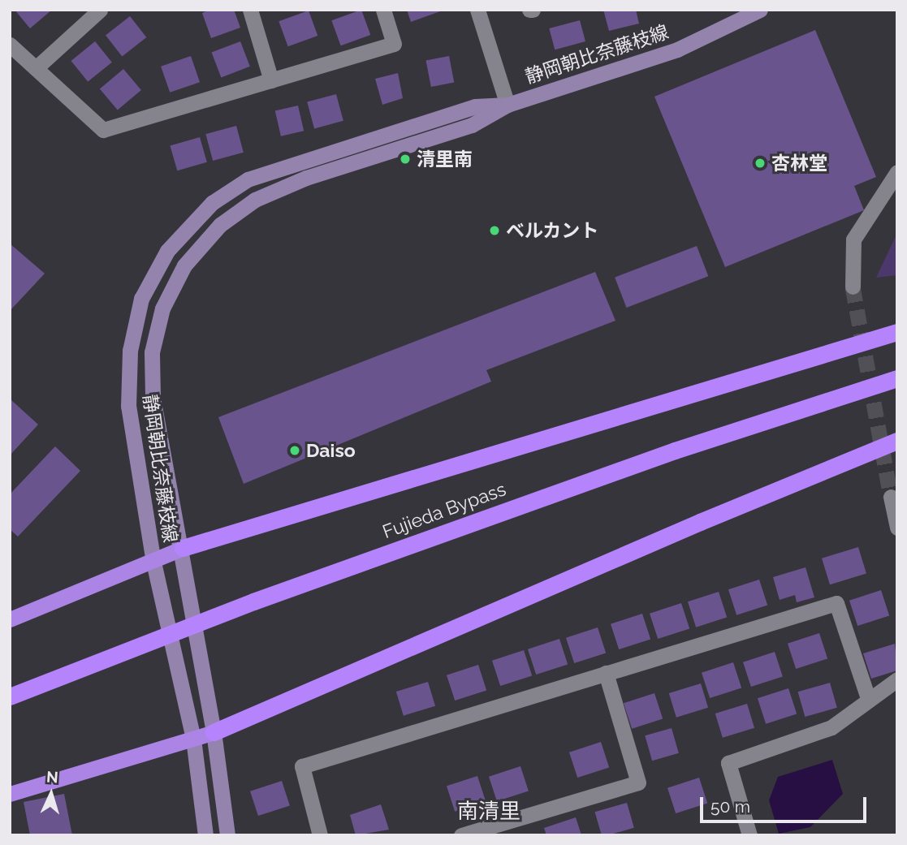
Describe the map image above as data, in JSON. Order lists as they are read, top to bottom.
{
  "streets": {
    "highway": ["Fujieda Bypass"],
    "main road": ["静岡朝比奈藤枝線"]
  },
  "districts": ["南清里"],
  "places": [
    "清里南",
    "杏林堂",
    "ベルカント",
    "Daiso"
  ],
  "scale_bar": "50 m",
  "north": "top"
}
